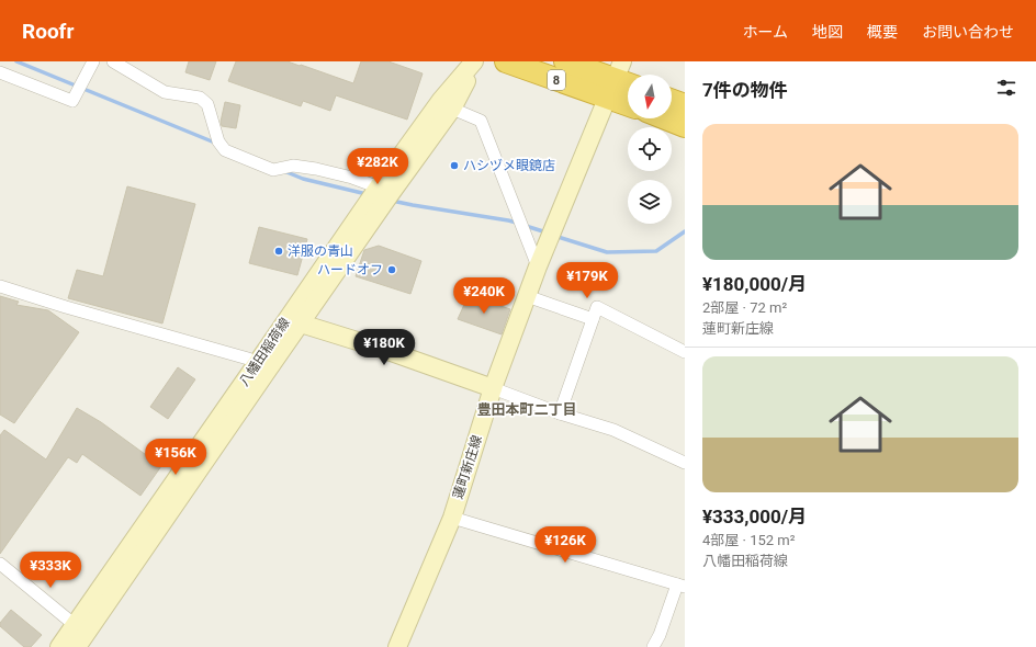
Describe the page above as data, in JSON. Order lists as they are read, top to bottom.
{
  "streets": {
    "highway": ["8"],
    "main road": ["八幡田稲荷線", "蓮町新庄線"]
  },
  "crossings": [
    ["8", "蓮町新庄線"]
  ],
  "districts": ["豊田本町二丁目"],
  "places": ["ハシヅメ眼鏡店", "洋服の青山", "ハードオフ"],
  "north": "bottom",
  "page": {
    "header": "Roofr",
    "nav": [
      "ホーム",
      "地図",
      "概要",
      "お問い合わせ"
    ],
    "heading": "7件の物件",
    "list": [
      {
        "name": "¥180,000/月",
        "note": "2部屋 · 72 m² · 蓮町新庄線"
      },
      {
        "name": "¥333,000/月",
        "note": "4部屋 · 152 m² · 八幡田稲荷線"
      }
    ],
    "price": [
      "¥282K",
      "¥179K",
      "¥240K",
      "¥180K",
      "¥156K",
      "¥126K",
      "¥333K"
    ]
  }
}
